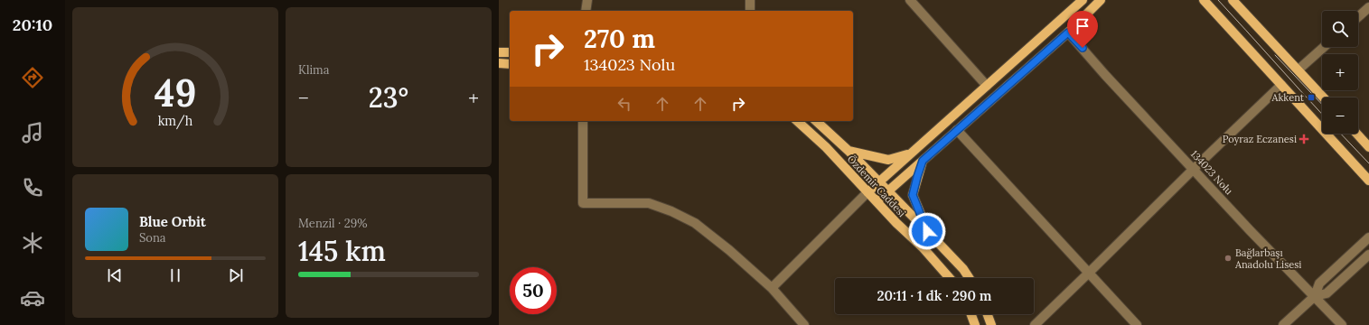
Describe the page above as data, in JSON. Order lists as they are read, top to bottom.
{
  "streets": {
    "main road": ["Özdemir Caddesi"],
    "street": ["134023 Nolu"]
  },
  "places": {
    "transit": ["Akkent"],
    "health": ["Poyraz Eczanesi"],
    "other": ["Bağlarbaşı Anadolu Lisesi"]
  },
  "page": {
    "tabs": "20:10",
    "tile": [
      "Klima",
      ["Menzil · 29%", "145 km"]
    ],
    "map_buttons": ["+", "−"],
    "turn": ["270 m", "134023 Nolu"],
    "heat": ["−", "23°", "+"],
    "song": ["Blue Orbit", "Sona"],
    "limit": "50",
    "trip": "20:11 · 1 dk · 290 m",
    "gauge": ["49", "km/h"]
  }
}
